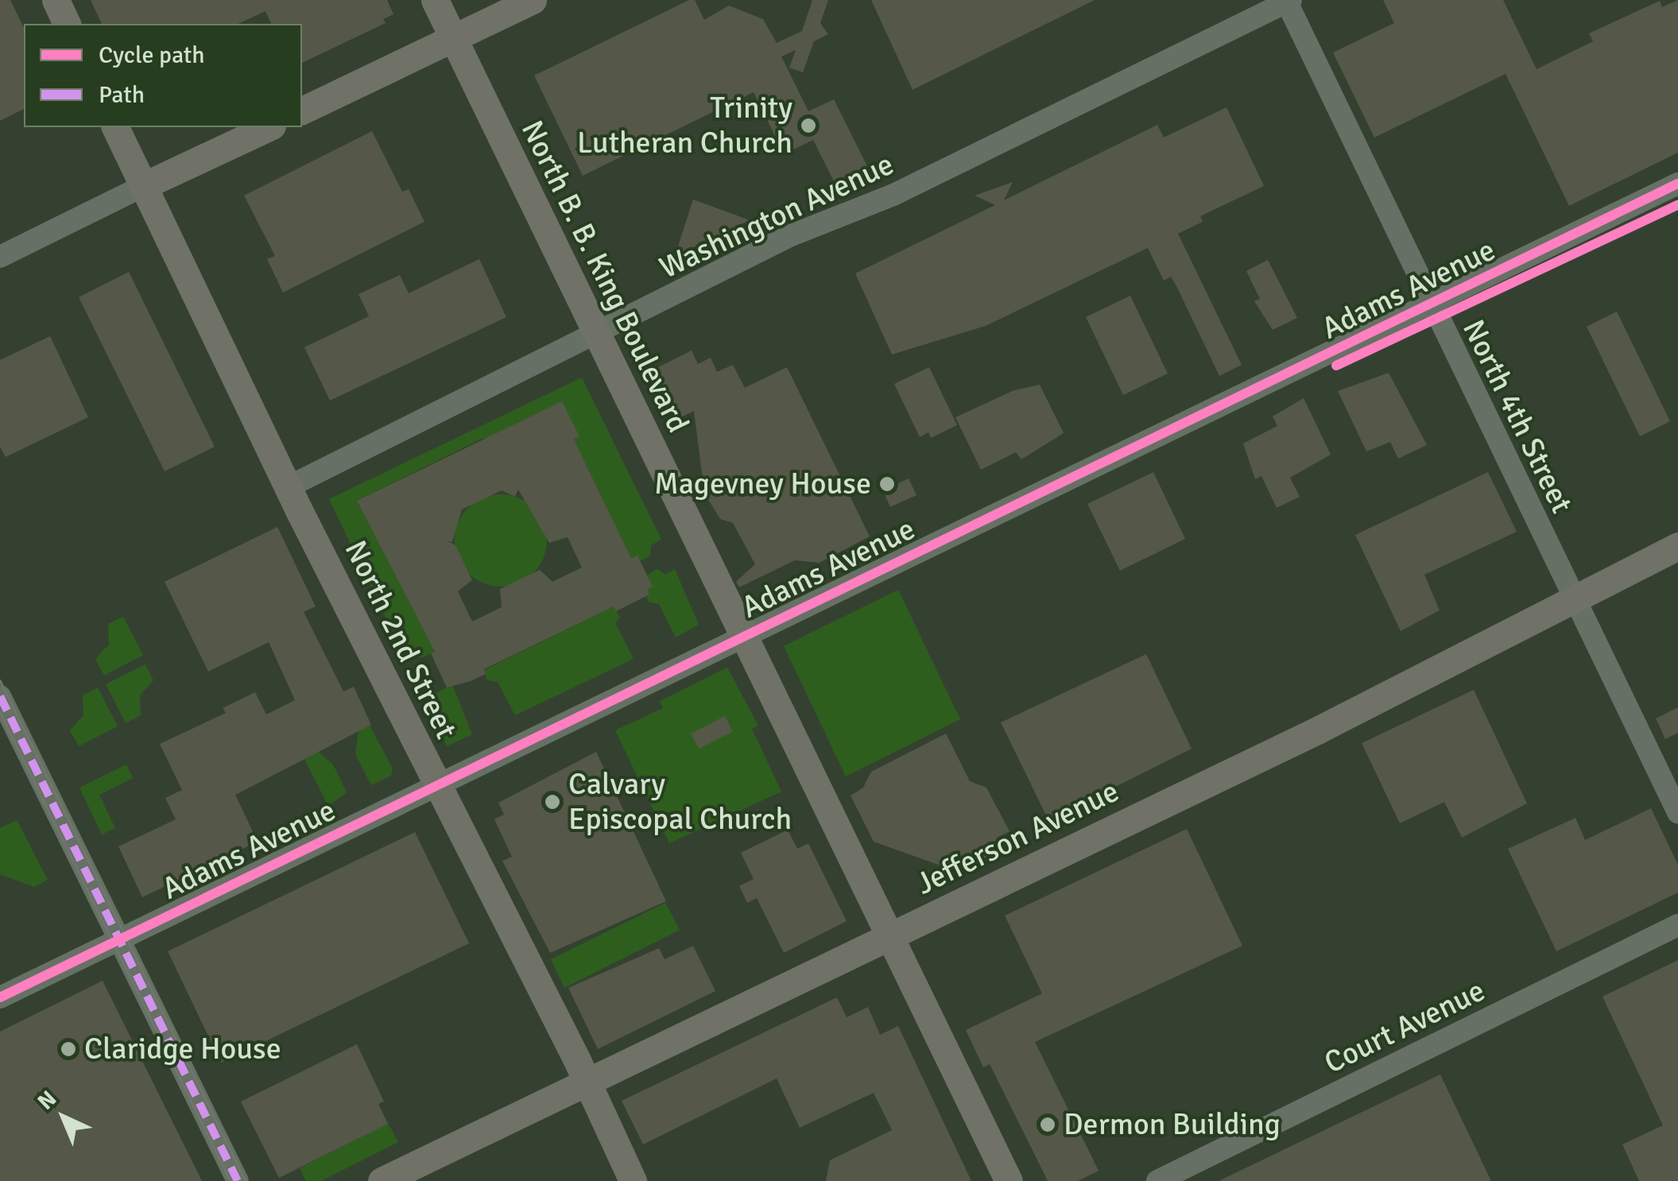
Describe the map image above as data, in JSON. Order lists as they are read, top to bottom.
{
  "streets": {
    "main road": ["North B. B. King Boulevard", "North 2nd Street", "Jefferson Avenue"],
    "street": [
      "Washington Avenue",
      "Adams Avenue",
      "North 4th Street",
      "Court Avenue"
    ]
  },
  "crossings": [
    ["Washington Avenue", "North B. B. King Boulevard"],
    ["Washington Avenue", "North 4th Street"],
    ["Washington Avenue", "North 2nd Street"],
    ["North B. B. King Boulevard", "Adams Avenue"],
    ["North B. B. King Boulevard", "Jefferson Avenue"],
    ["Adams Avenue", "North 4th Street"],
    ["Adams Avenue", "North 2nd Street"],
    ["North 4th Street", "Jefferson Avenue"],
    ["North 2nd Street", "Jefferson Avenue"]
  ],
  "places": [
    "Trinity Lutheran Church",
    "Magevney House",
    "Calvary Episcopal Church",
    "Claridge House",
    "Dermon Building"
  ],
  "legend": ["Cycle path", "Path"],
  "north": "top left"
}
